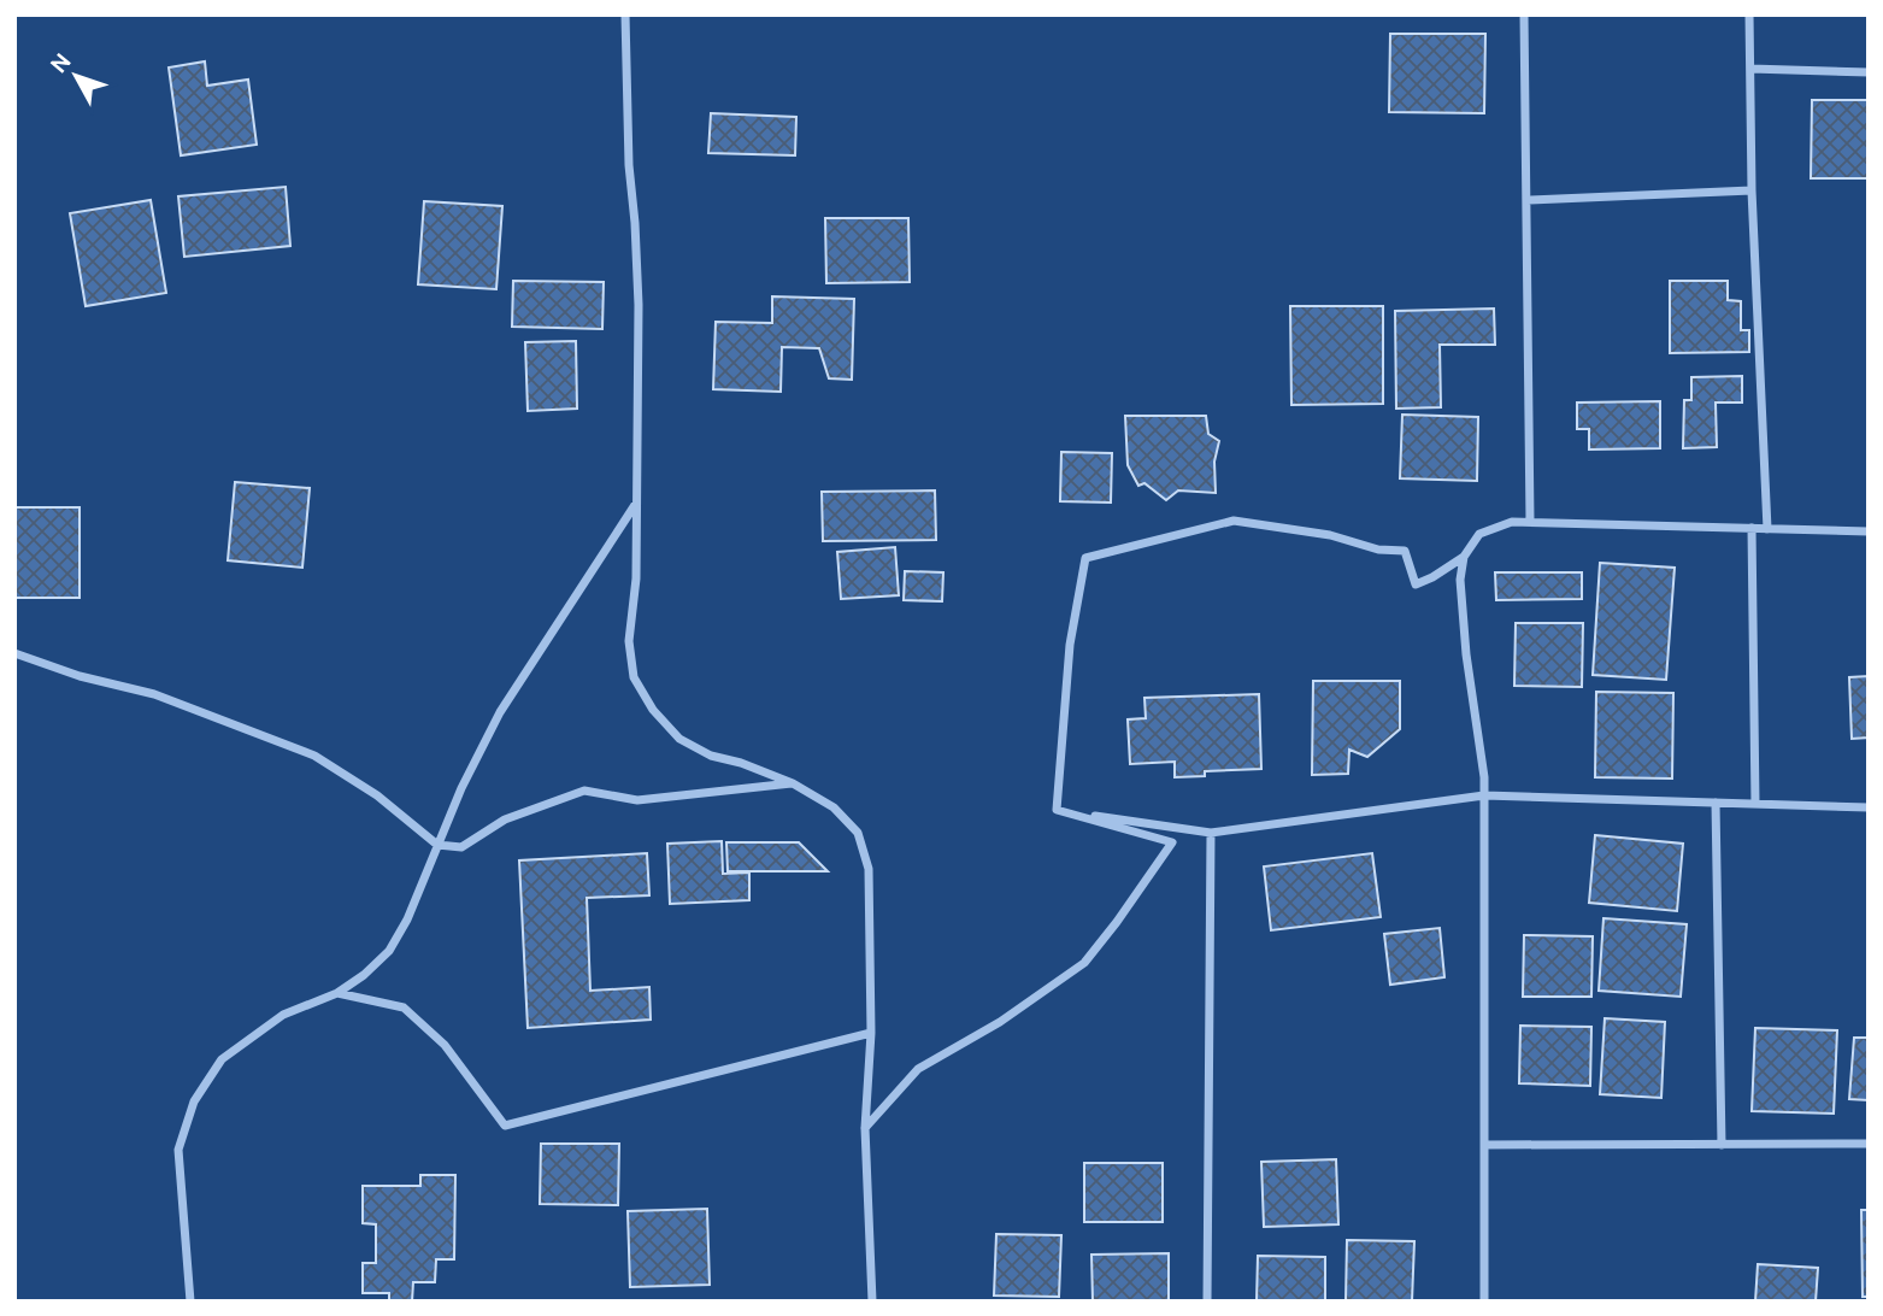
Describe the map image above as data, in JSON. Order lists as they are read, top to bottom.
{
  "north": "top left"
}
